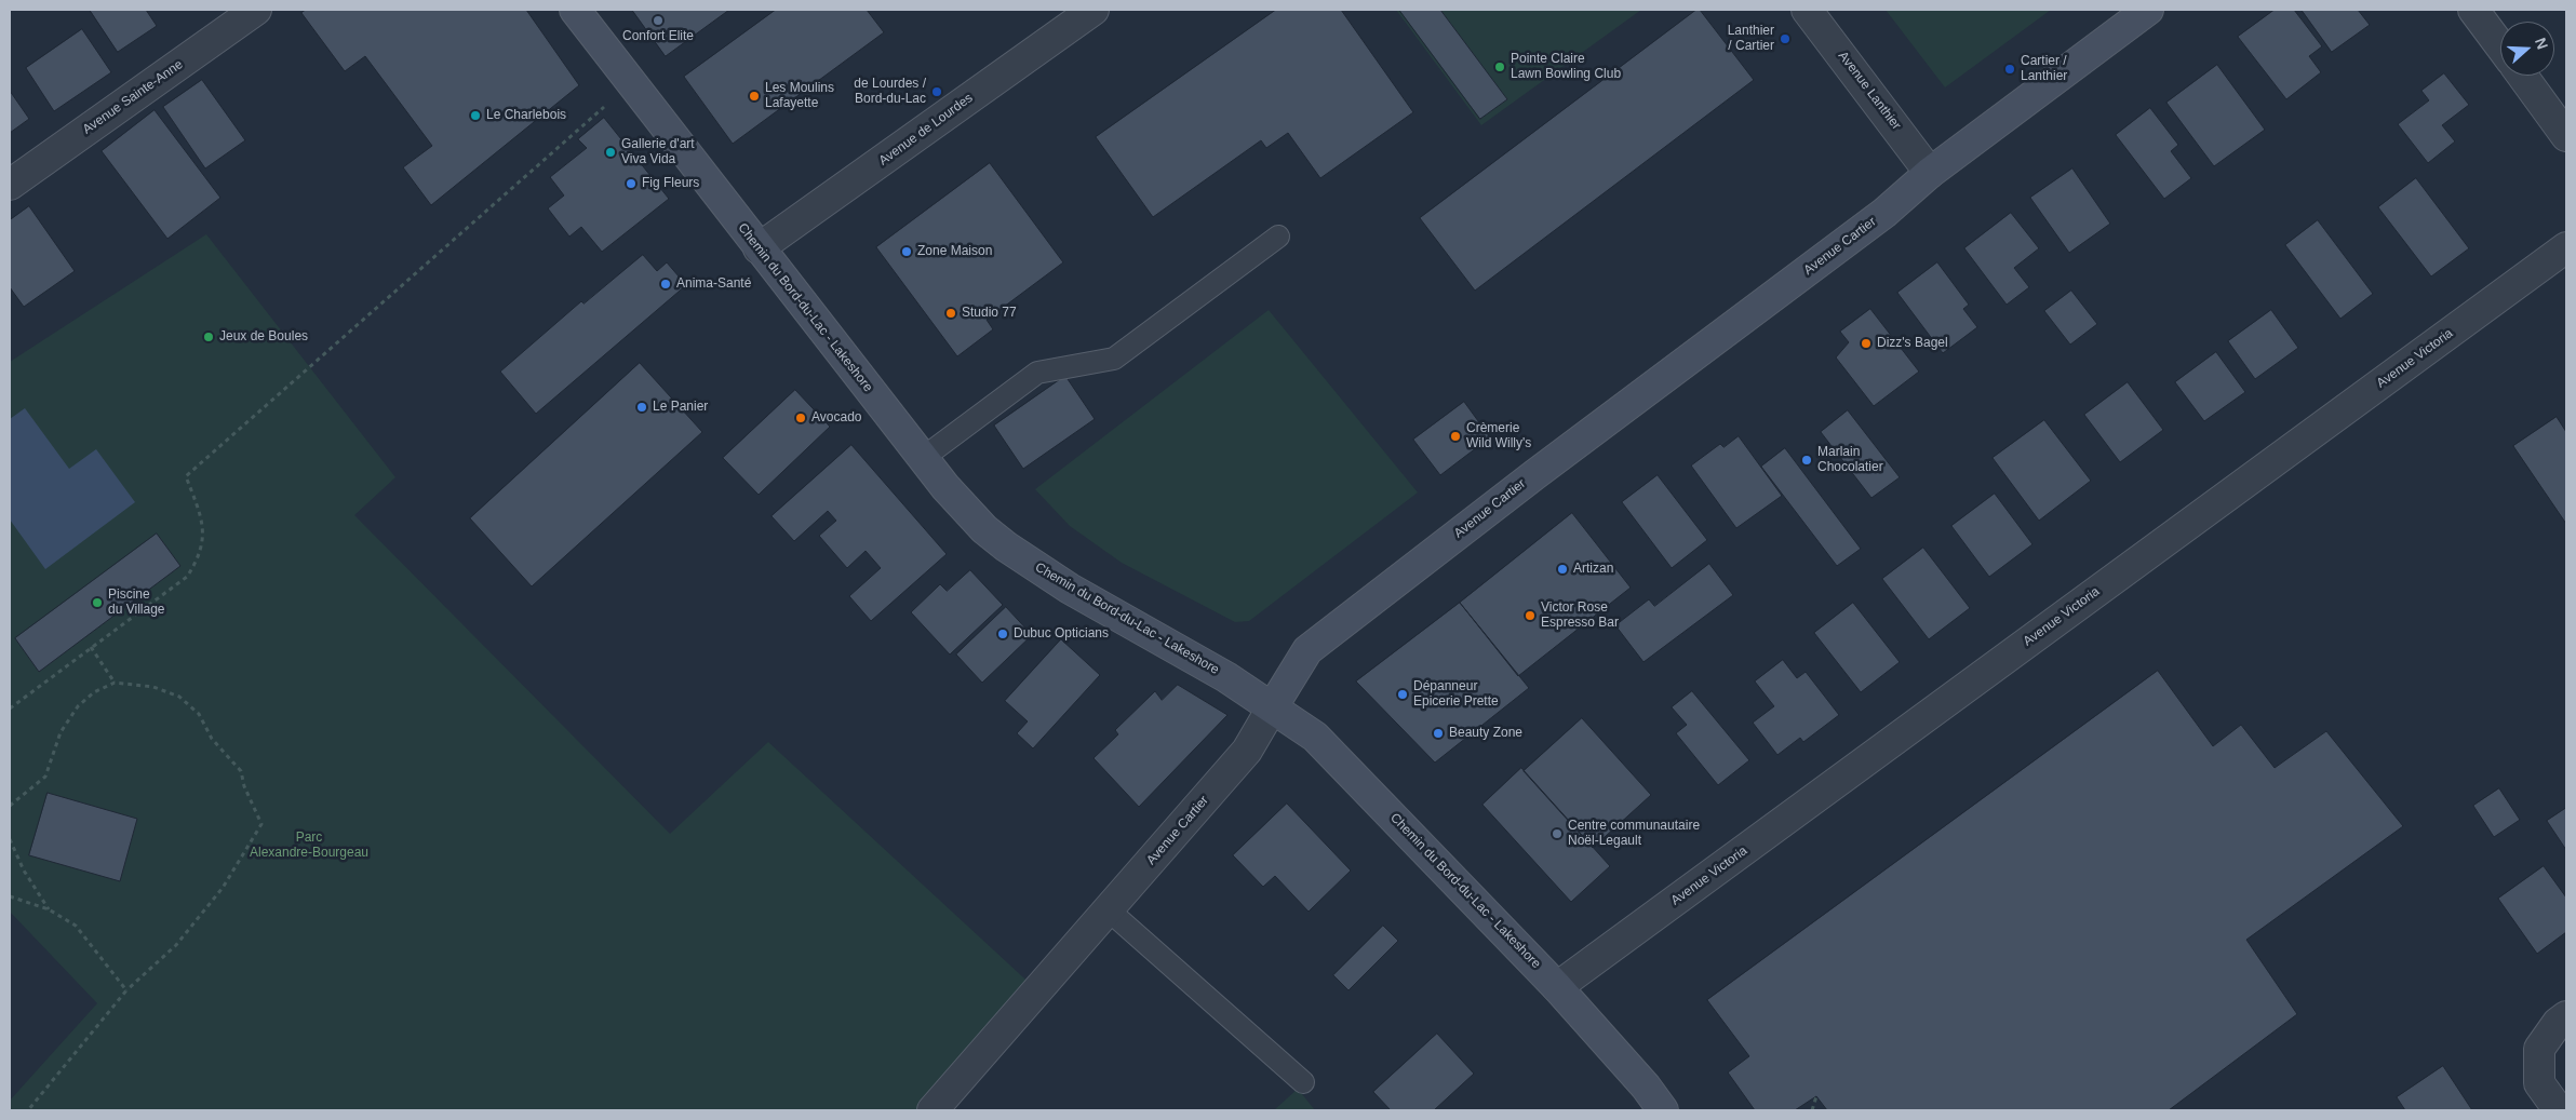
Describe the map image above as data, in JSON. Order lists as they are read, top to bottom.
{
  "streets": {
    "street": [
      "Avenue Lanthier",
      "Avenue Sainte-Anne",
      "Avenue de Lourdes",
      "Avenue Cartier",
      "Chemin du Bord-du-Lac - Lakeshore",
      "Avenue Victoria"
    ]
  },
  "crossings": [
    ["Avenue Lanthier", "Avenue Cartier"],
    ["Avenue de Lourdes", "Chemin du Bord-du-Lac - Lakeshore"],
    ["Avenue Cartier", "Chemin du Bord-du-Lac - Lakeshore"],
    ["Chemin du Bord-du-Lac - Lakeshore", "Avenue Victoria"]
  ],
  "parks": ["Parc Alexandre-Bourgeau"],
  "places": [
    "Confort Elite",
    "Lanthier / Cartier",
    "Pointe Claire Lawn Bowling Club",
    "Cartier / Lanthier",
    "de Lourdes / Bord-du-Lac",
    "Les Moulins Lafayette",
    "Le Charlebois",
    "Gallerie d'art Viva Vida",
    "Fig Fleurs",
    "Zone Maison",
    "Anima-Santé",
    "Studio 77",
    "Jeux de Boules",
    "Dizz's Bagel",
    "Le Panier",
    "Avocado",
    "Crèmerie Wild Willy's",
    "Marlain Chocolatier",
    "Artizan",
    "Piscine du Village",
    "Victor Rose Espresso Bar",
    "Dubuc Opticians",
    "Dépanneur Epicerie Prette",
    "Beauty Zone",
    "Centre communautaire Noël-Legault"
  ],
  "north": "right"
}
